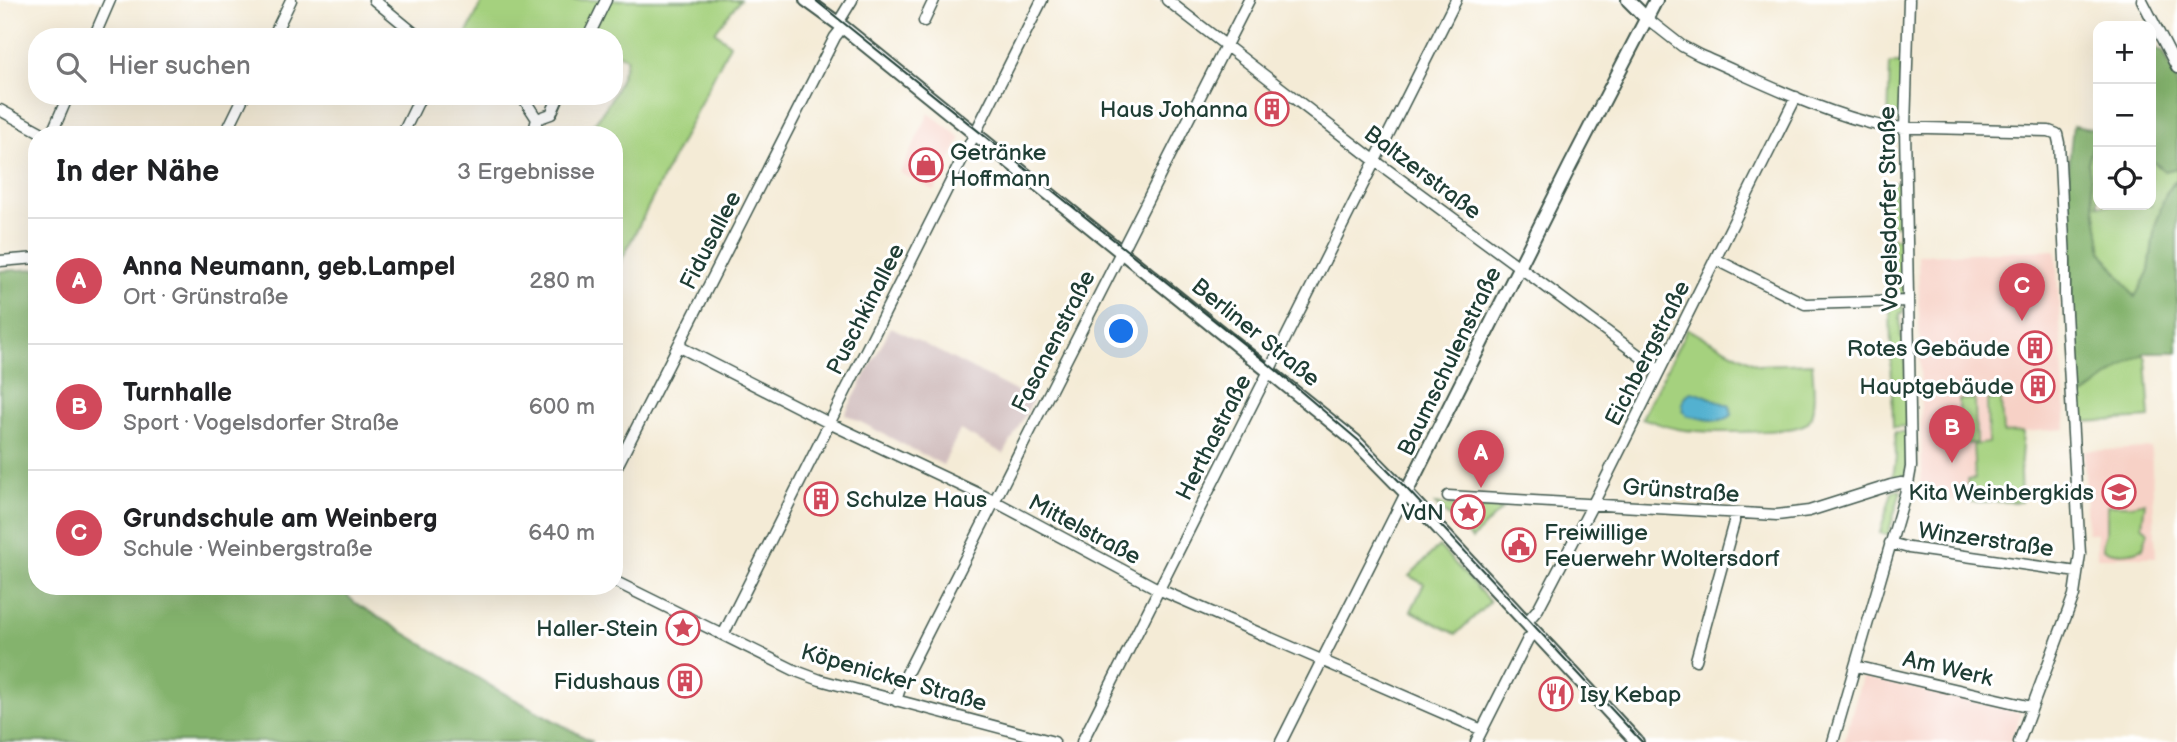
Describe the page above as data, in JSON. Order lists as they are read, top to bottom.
{
  "streets": {
    "street": [
      "Baltzerstraße",
      "Vogelsdorfer Straße",
      "Fidusallee",
      "Puschkinallee",
      "Berliner Straße",
      "Fasanenstraße",
      "Eichbergstraße",
      "Baumschulenstraße",
      "Herthastraße",
      "Grünstraße",
      "Mittelstraße",
      "Winzerstraße",
      "Am Werk",
      "Köpenicker Straße"
    ]
  },
  "crossings": [
    ["Baltzerstraße", "Fasanenstraße"],
    ["Baltzerstraße", "Eichbergstraße"],
    ["Baltzerstraße", "Baumschulenstraße"],
    ["Baltzerstraße", "Herthastraße"],
    ["Vogelsdorfer Straße", "Grünstraße"],
    ["Vogelsdorfer Straße", "Winzerstraße"],
    ["Vogelsdorfer Straße", "Am Werk"],
    ["Fidusallee", "Berliner Straße"],
    ["Fidusallee", "Mittelstraße"],
    ["Puschkinallee", "Berliner Straße"],
    ["Puschkinallee", "Mittelstraße"],
    ["Puschkinallee", "Köpenicker Straße"],
    ["Berliner Straße", "Fasanenstraße"],
    ["Berliner Straße", "Eichbergstraße"],
    ["Berliner Straße", "Baumschulenstraße"],
    ["Berliner Straße", "Herthastraße"],
    ["Fasanenstraße", "Mittelstraße"],
    ["Fasanenstraße", "Köpenicker Straße"],
    ["Eichbergstraße", "Grünstraße"],
    ["Eichbergstraße", "Mittelstraße"],
    ["Baumschulenstraße", "Mittelstraße"],
    ["Herthastraße", "Mittelstraße"]
  ],
  "places": {
    "building": [
      "Haus Johanna",
      "Rotes Gebäude",
      "Hauptgebäude",
      "Schulze Haus",
      "Fidushaus"
    ],
    "shop": ["Getränke Hoffmann"],
    "school or university": ["Kita Weinbergkids"],
    "place": ["VdN", "Haller-Stein"],
    "public building": ["Freiwillige Feuerwehr Woltersdorf"],
    "restaurant": ["Isy Kebap"]
  },
  "page": {
    "map_buttons": ["+", "−"],
    "search": "Hier suchen",
    "heading": ["In der Nähe", "3 Ergebnisse"],
    "list": [
      {
        "mark": "A",
        "name": "Anna Neumann, geb.Lampel",
        "note": "Ort · Grünstraße",
        "value": "280 m"
      },
      {
        "mark": "B",
        "name": "Turnhalle",
        "note": "Sport · Vogelsdorfer Straße",
        "value": "600 m"
      },
      {
        "mark": "C",
        "name": "Grundschule am Weinberg",
        "note": "Schule · Weinbergstraße",
        "value": "640 m"
      }
    ],
    "pins": ["C", "B", "A"]
  }
}
